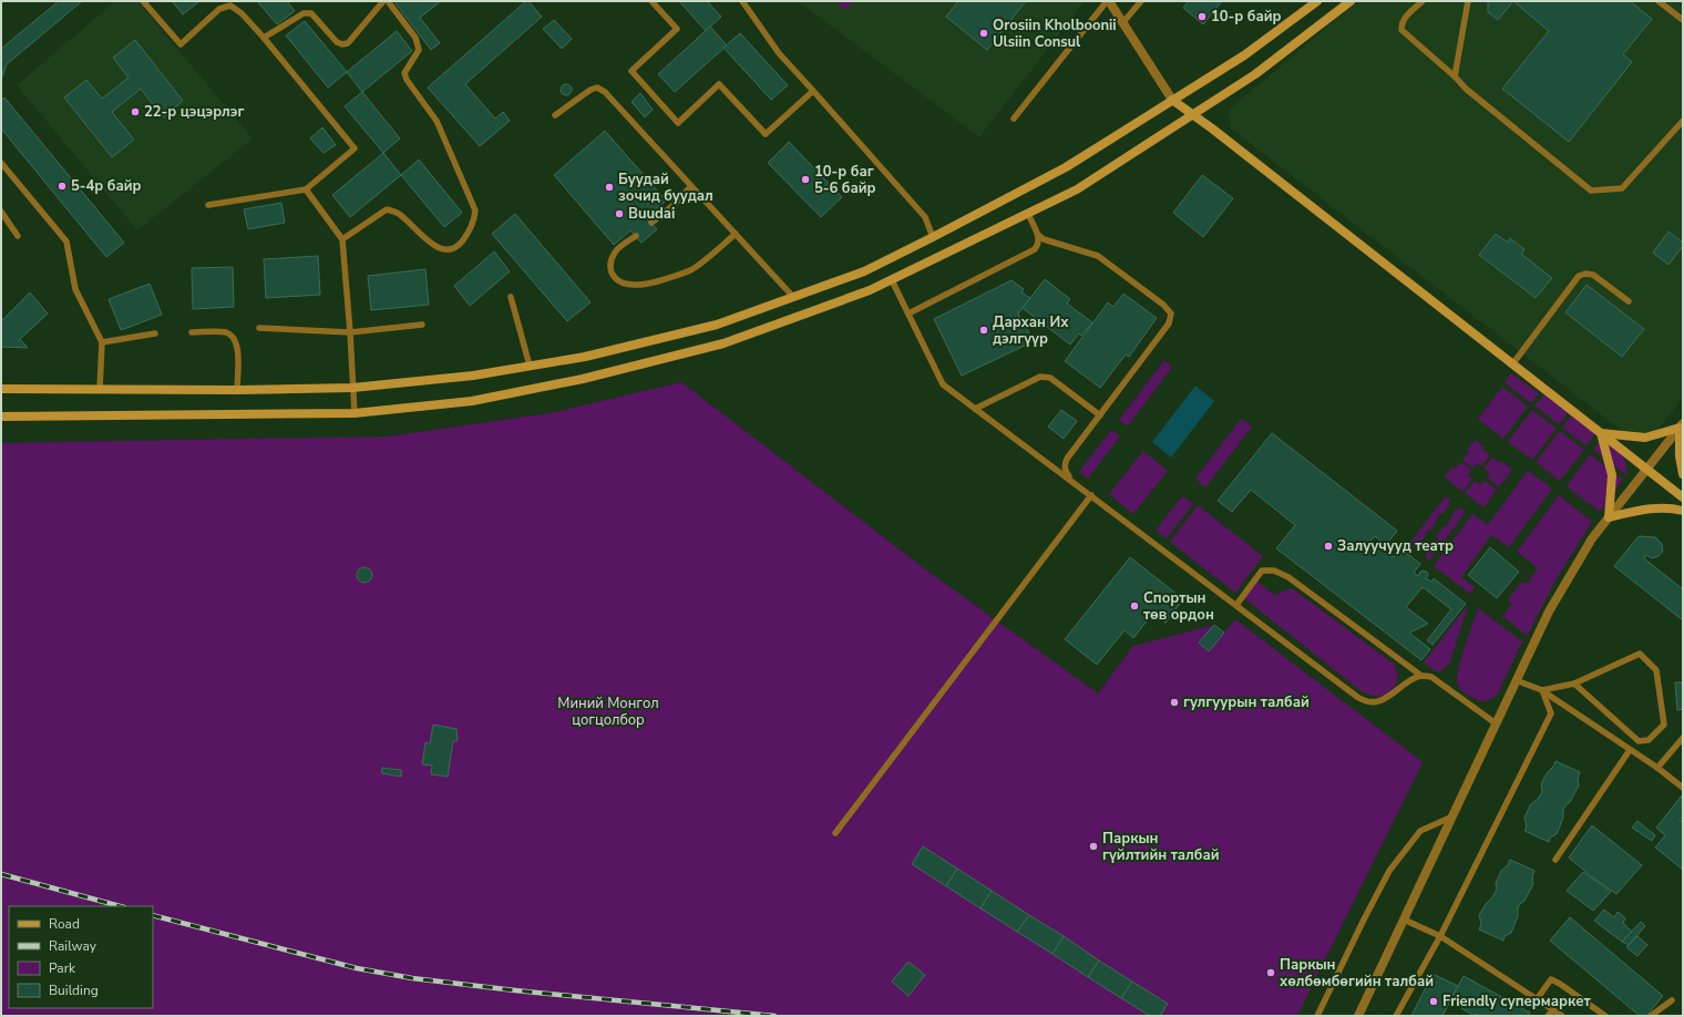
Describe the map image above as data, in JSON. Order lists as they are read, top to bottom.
{
  "parks": ["Миний Монгол цогцолбор"],
  "places": [
    "10-р байр",
    "Orosiin Kholboonii Ulsiin Consul",
    "22-р цэцэрлэг",
    "10-р баг 5-6 байр",
    "5-4р байр",
    "Буудай зочид буудал",
    "Buudai",
    "Дархан Их дэлгүүр",
    "Залуучууд театр",
    "Спортын төв ордон",
    "гулгуурын талбай",
    "Паркын гүйлтийн талбай",
    "Паркын хөлбөмбөгийн талбай",
    "Friendly супермаркет"
  ],
  "legend": [
    "Road",
    "Railway",
    "Park",
    "Building"
  ]
}
